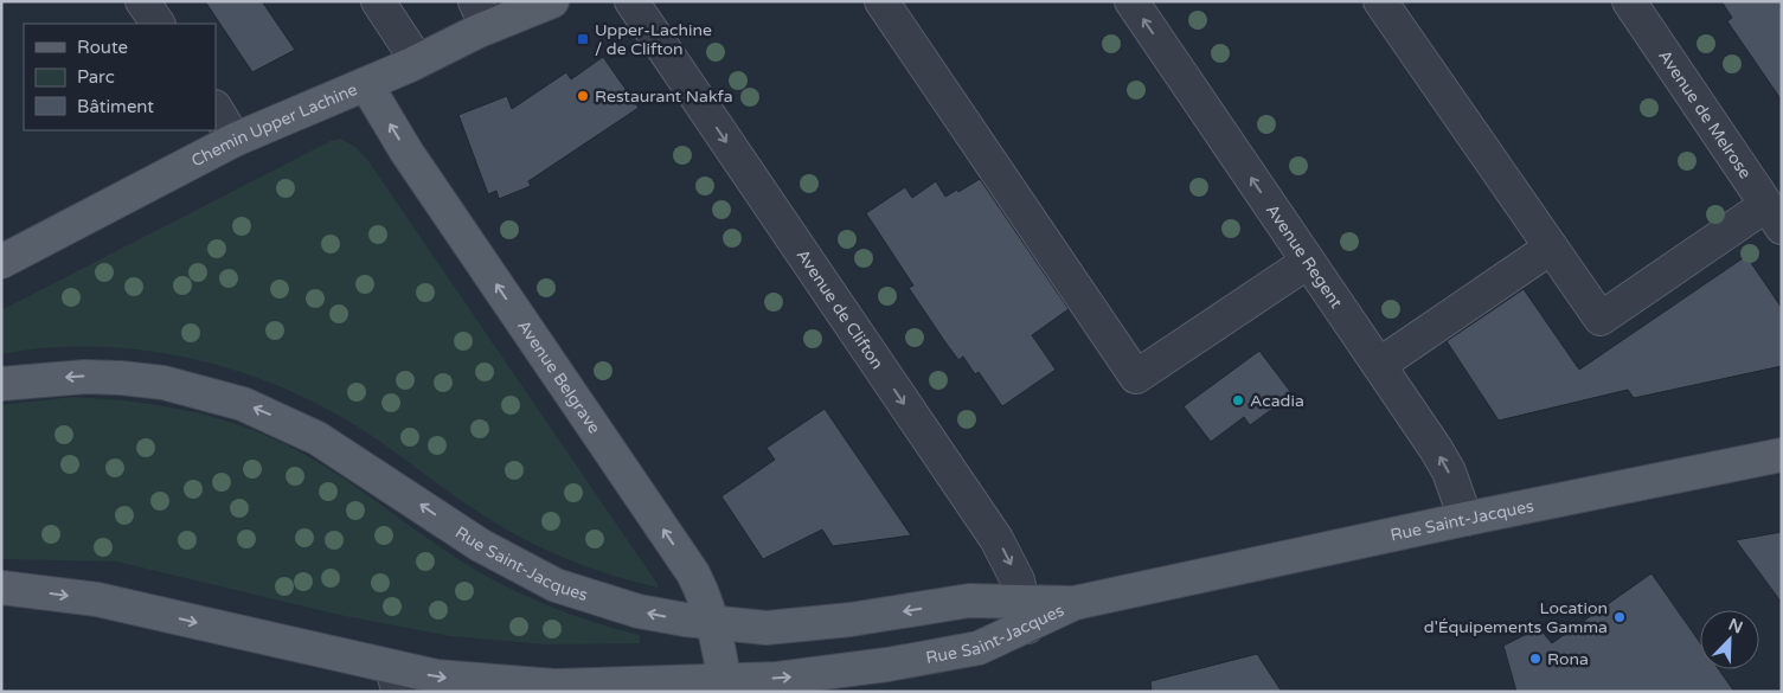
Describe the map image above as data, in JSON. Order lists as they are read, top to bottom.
{
  "streets": {
    "main road": ["Chemin Upper Lachine", "Avenue Belgrave", "Rue Saint-Jacques"],
    "street": ["Avenue de Melrose", "Avenue Regent", "Avenue de Clifton"]
  },
  "crossings": [
    ["Chemin Upper Lachine", "Avenue Belgrave"],
    ["Avenue Regent", "Rue Saint-Jacques"],
    ["Avenue de Clifton", "Rue Saint-Jacques"],
    ["Avenue Belgrave", "Rue Saint-Jacques"]
  ],
  "one_way": ["Avenue de Clifton", "Avenue Belgrave"],
  "places": {
    "transit": ["Upper-Lachine / de Clifton"],
    "other": [
      "Restaurant Nakfa",
      "Acadia",
      "Location d'Équipements Gamma",
      "Rona"
    ]
  },
  "legend": ["Route", "Parc", "Bâtiment"],
  "north": "top right"
}
